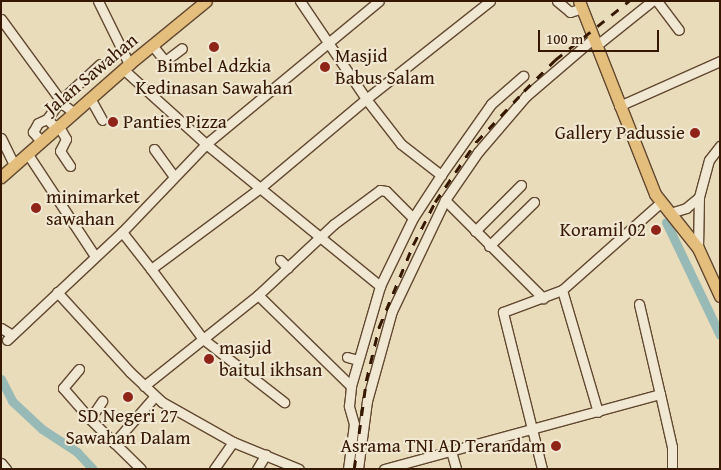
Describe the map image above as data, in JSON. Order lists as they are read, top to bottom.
{
  "streets": {
    "main road": ["Jalan Sawahan"]
  },
  "places": [
    "Bimbel Adzkia Kedinasan Sawahan",
    "Masjid Babus Salam",
    "Panties Pizza",
    "Gallery Padussie",
    "minimarket sawahan",
    "Koramil 02",
    "masjid baitul ikhsan",
    "SD Negeri 27 Sawahan Dalam",
    "Asrama TNI AD Terandam"
  ],
  "scale_bar": "100 m"
}
